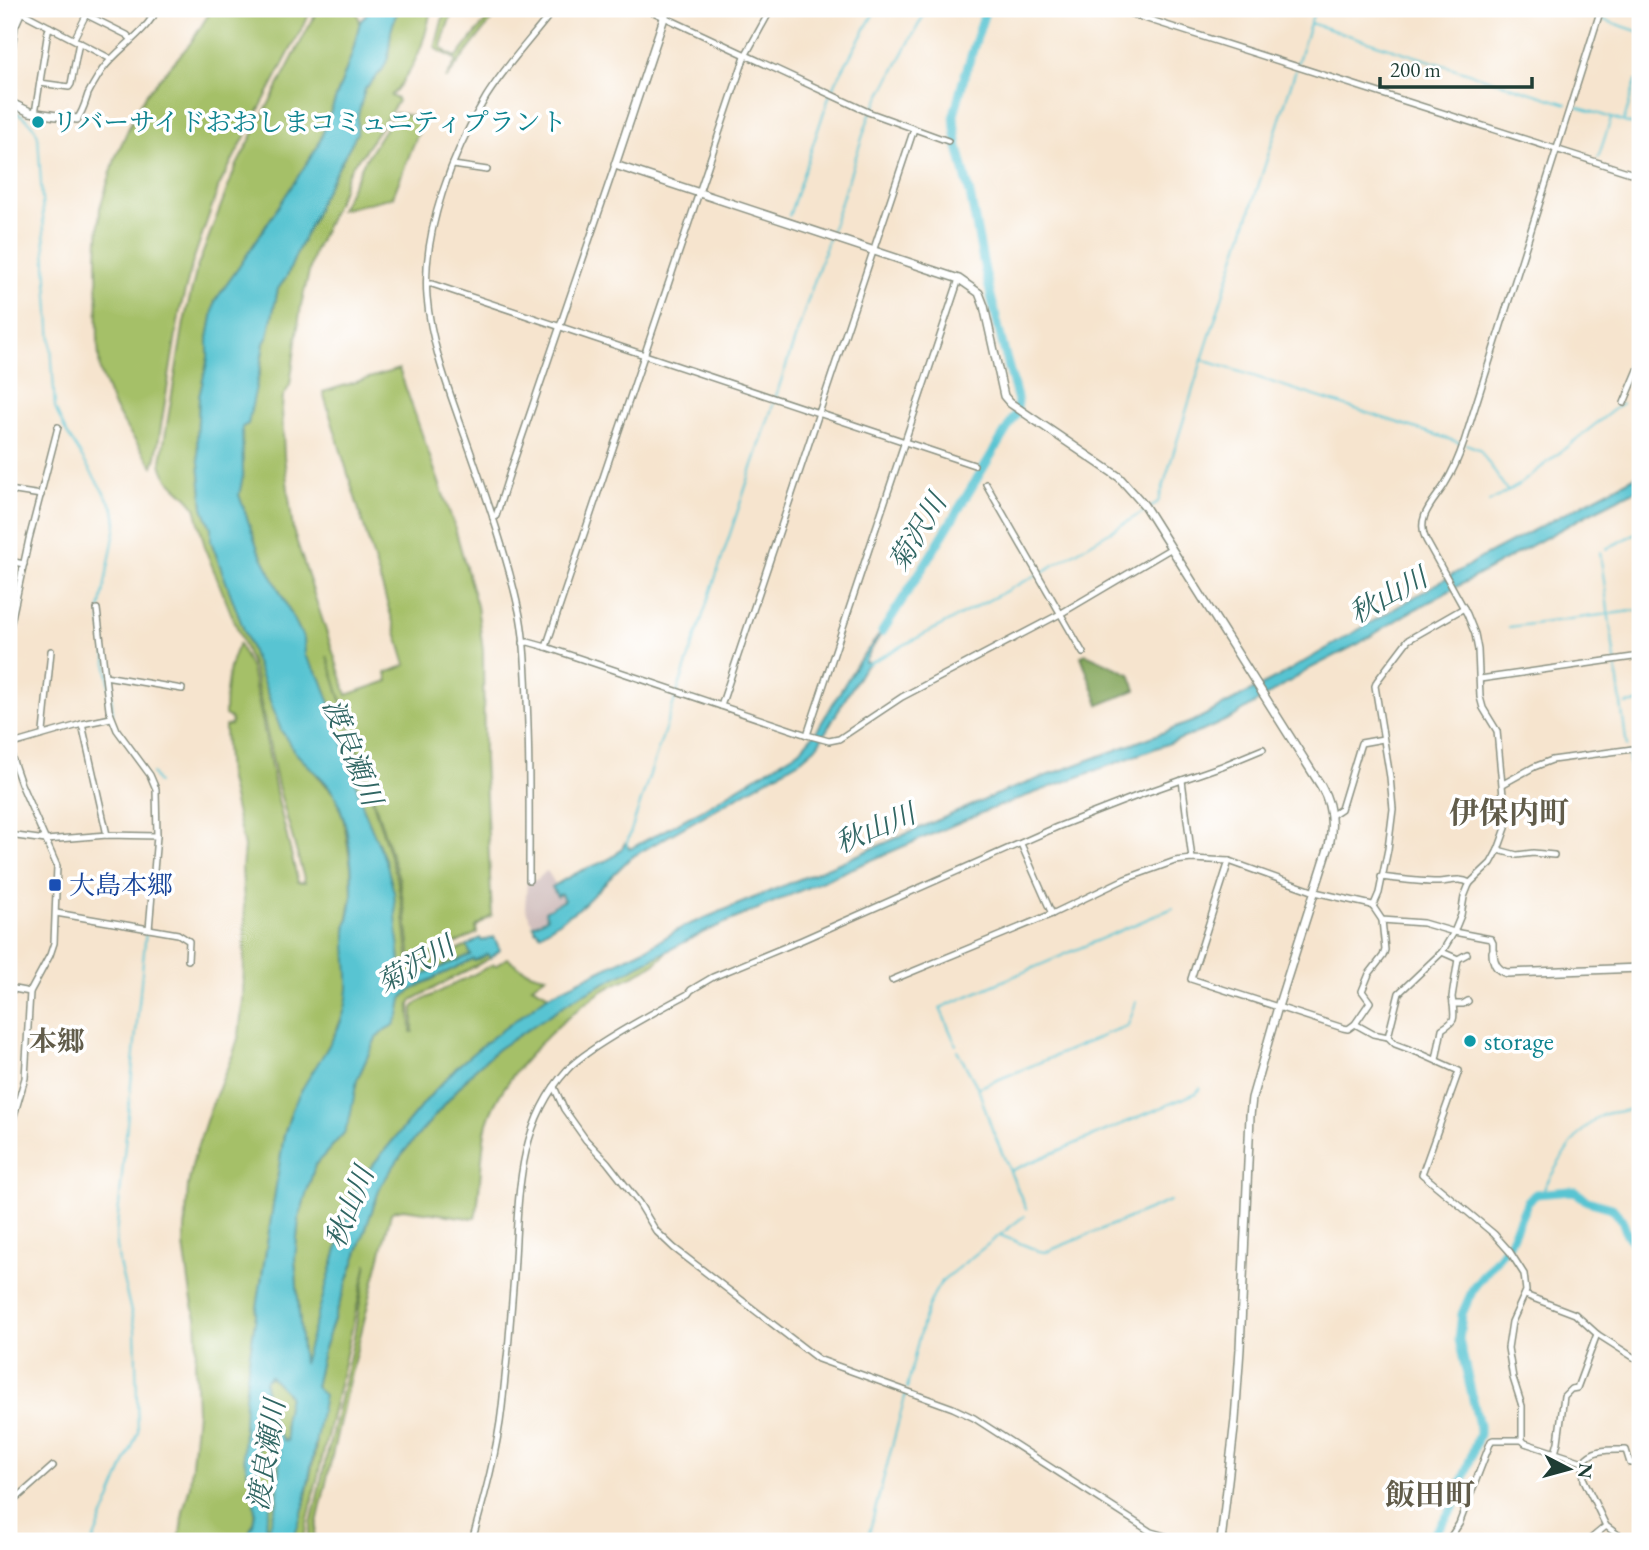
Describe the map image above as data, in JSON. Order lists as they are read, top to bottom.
{
  "districts": ["伊保内町", "本郷", "飯田町"],
  "water": ["菊沢川", "秋山川", "渡良瀬川"],
  "places": {
    "other": ["リバーサイドおおしまコミュニティプラント", "storage"],
    "transit": ["大島本郷"]
  },
  "scale_bar": "200 m",
  "north": "right"
}
